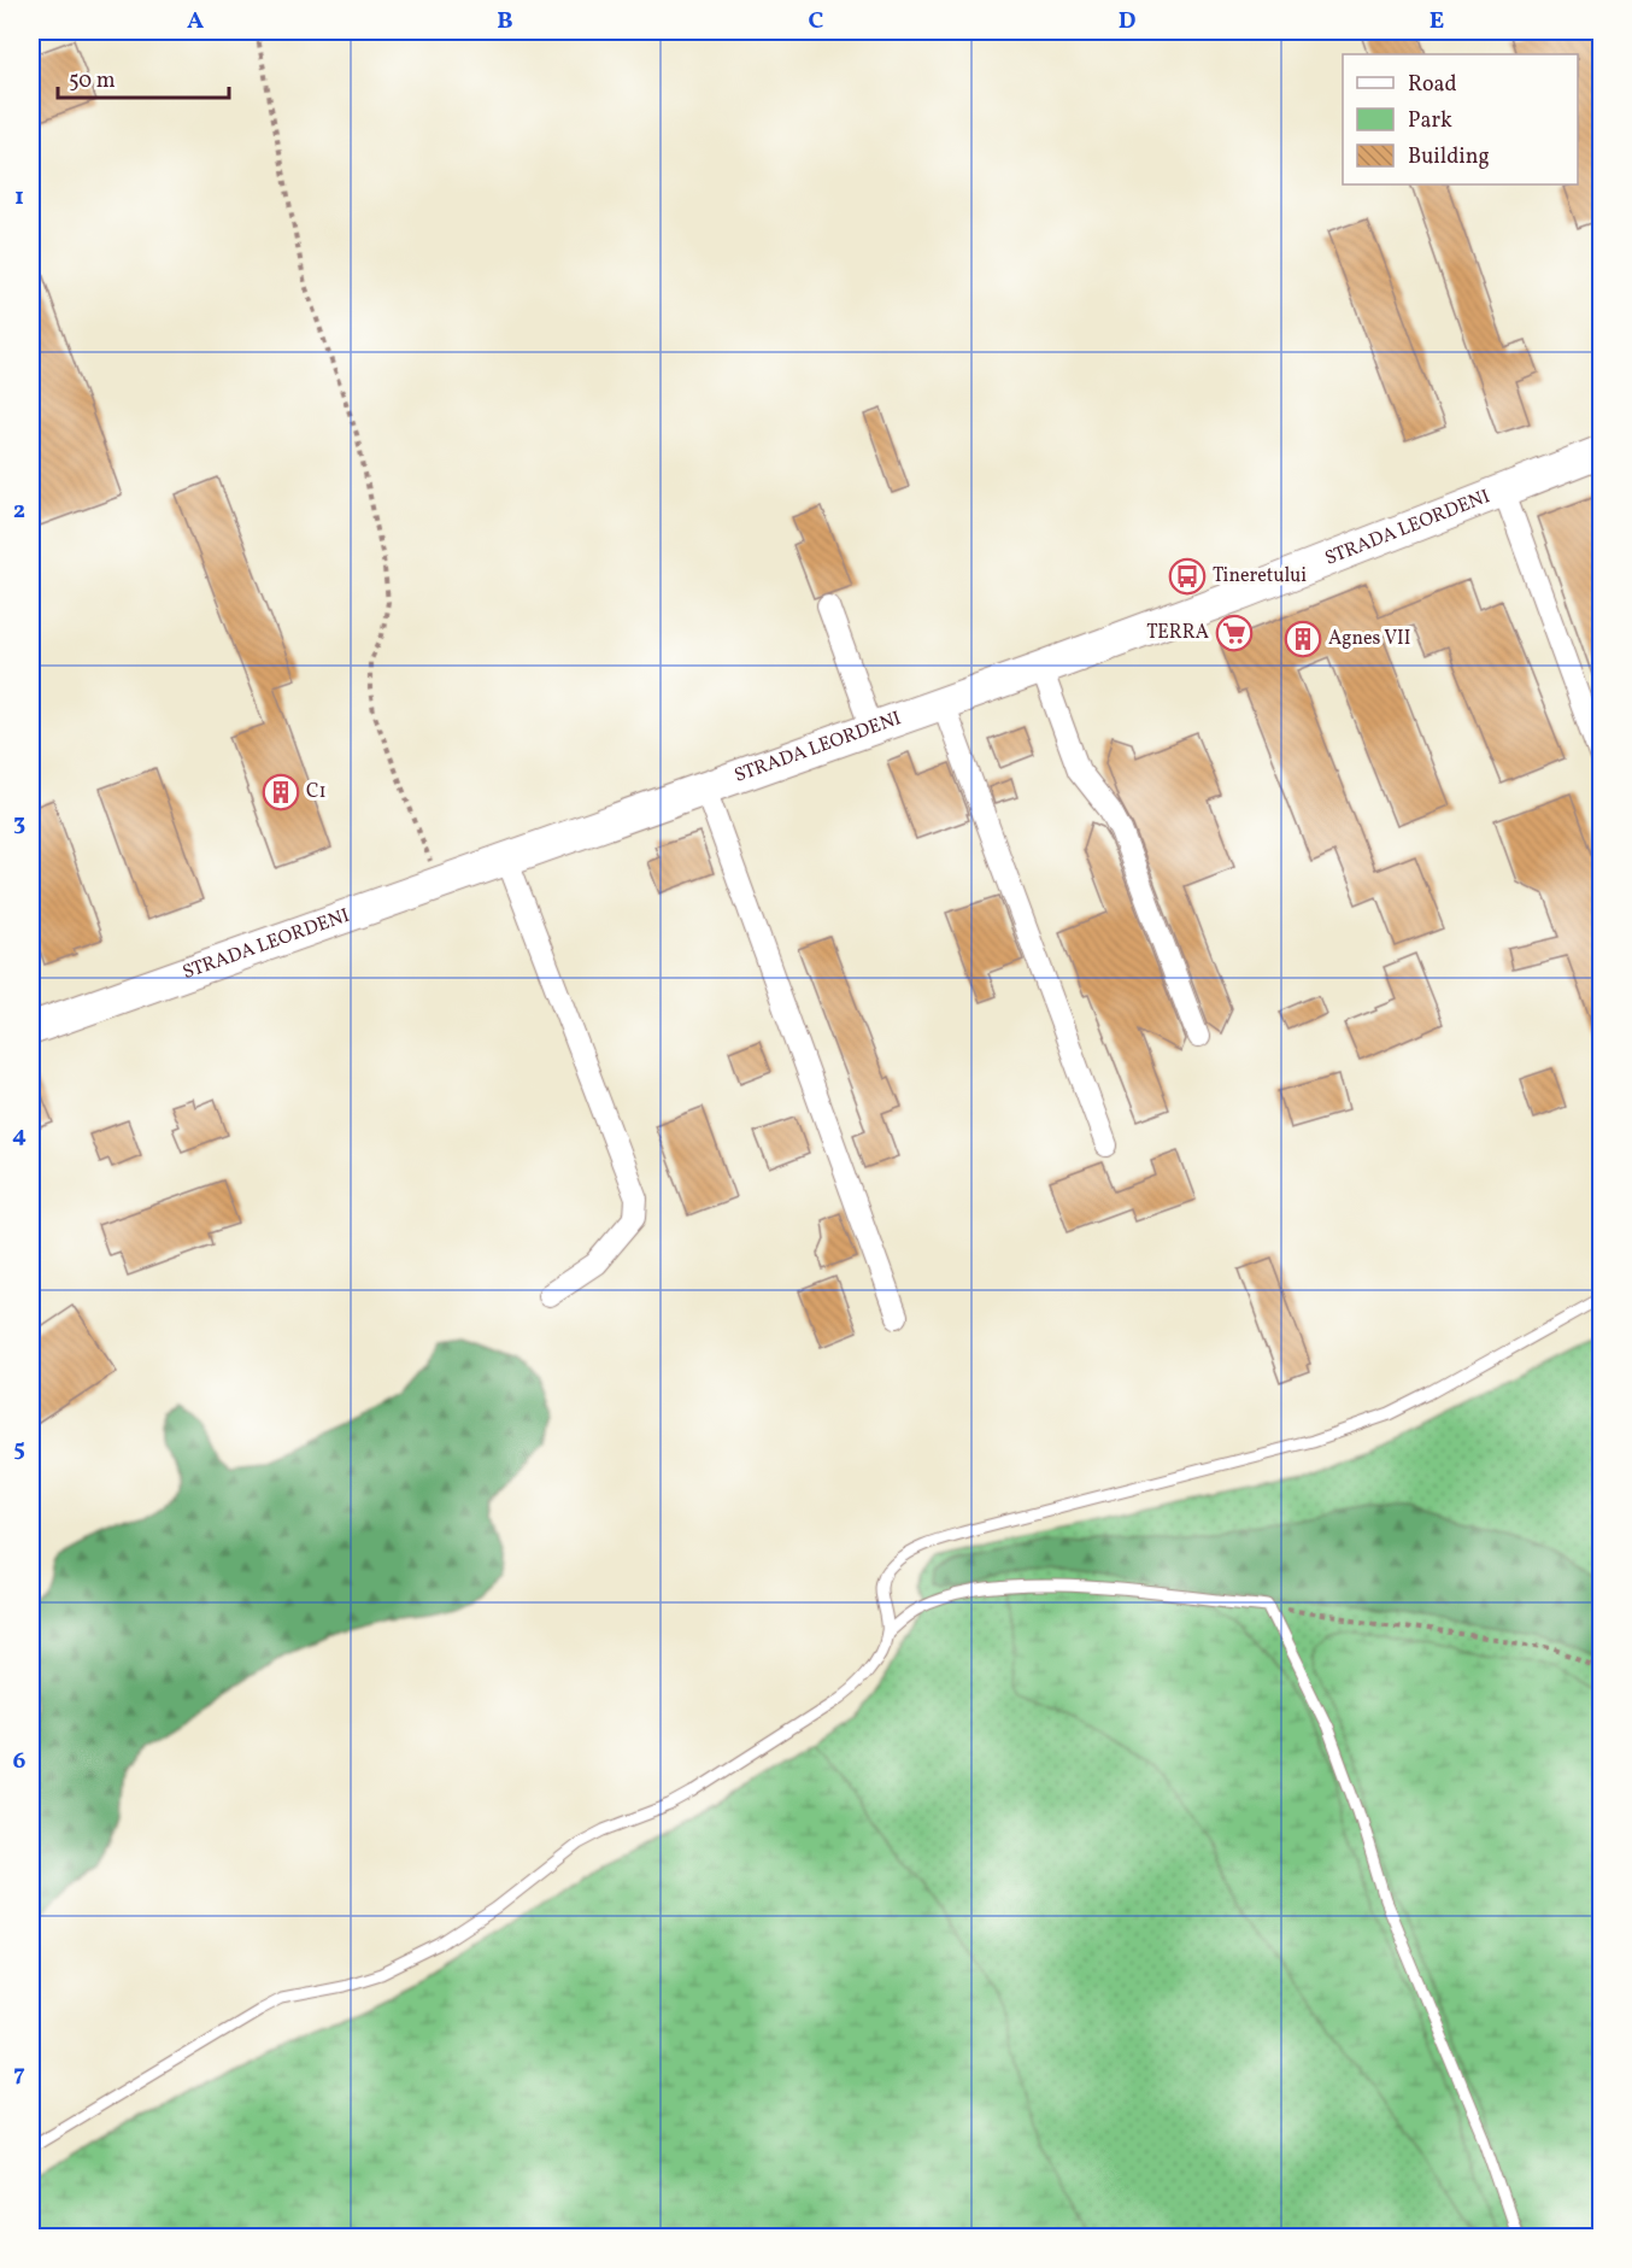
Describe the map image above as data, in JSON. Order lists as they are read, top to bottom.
{
  "streets": {
    "main road": ["STRADA LEORDENI"]
  },
  "places": {
    "bus stop": ["Tineretului"],
    "supermarket": ["TERRA"],
    "building": ["Agnes VII", "C1"]
  },
  "legend": ["Road", "Park", "Building"],
  "scale_bar": "50 m",
  "grid": {
    "columns": [
      "A",
      "B",
      "C",
      "D",
      "E"
    ],
    "rows": [
      "1",
      "2",
      "3",
      "4",
      "5",
      "6",
      "7"
    ]
  }
}
